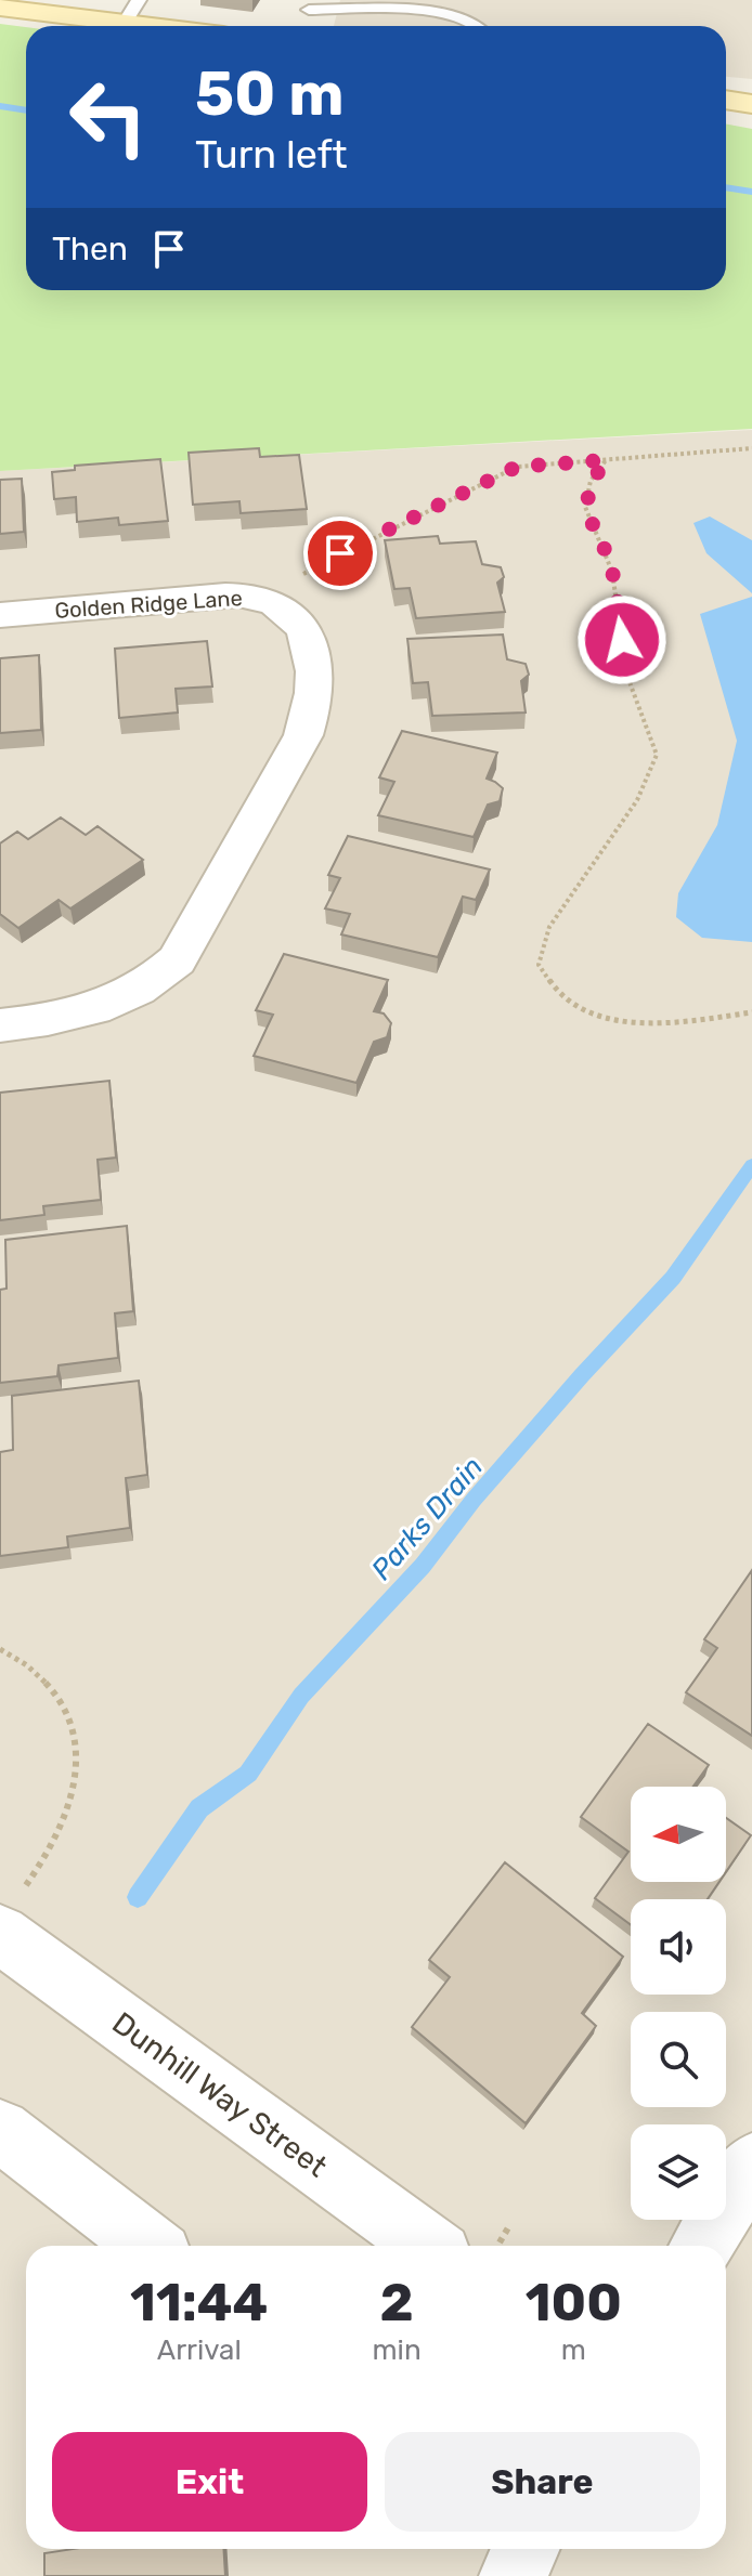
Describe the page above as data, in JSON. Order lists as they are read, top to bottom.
{
  "streets": {
    "street": ["Golden Ridge Lane", "Dunhill Way Street"]
  },
  "water": ["Parks Drain"],
  "north": "left",
  "page": {
    "turn": ["50 m", "Turn left"],
    "then": "Then",
    "eta": [
      "11:44",
      "Arrival",
      "2",
      "min",
      "100",
      "m"
    ],
    "buttons": ["Exit", "Share"]
  }
}
